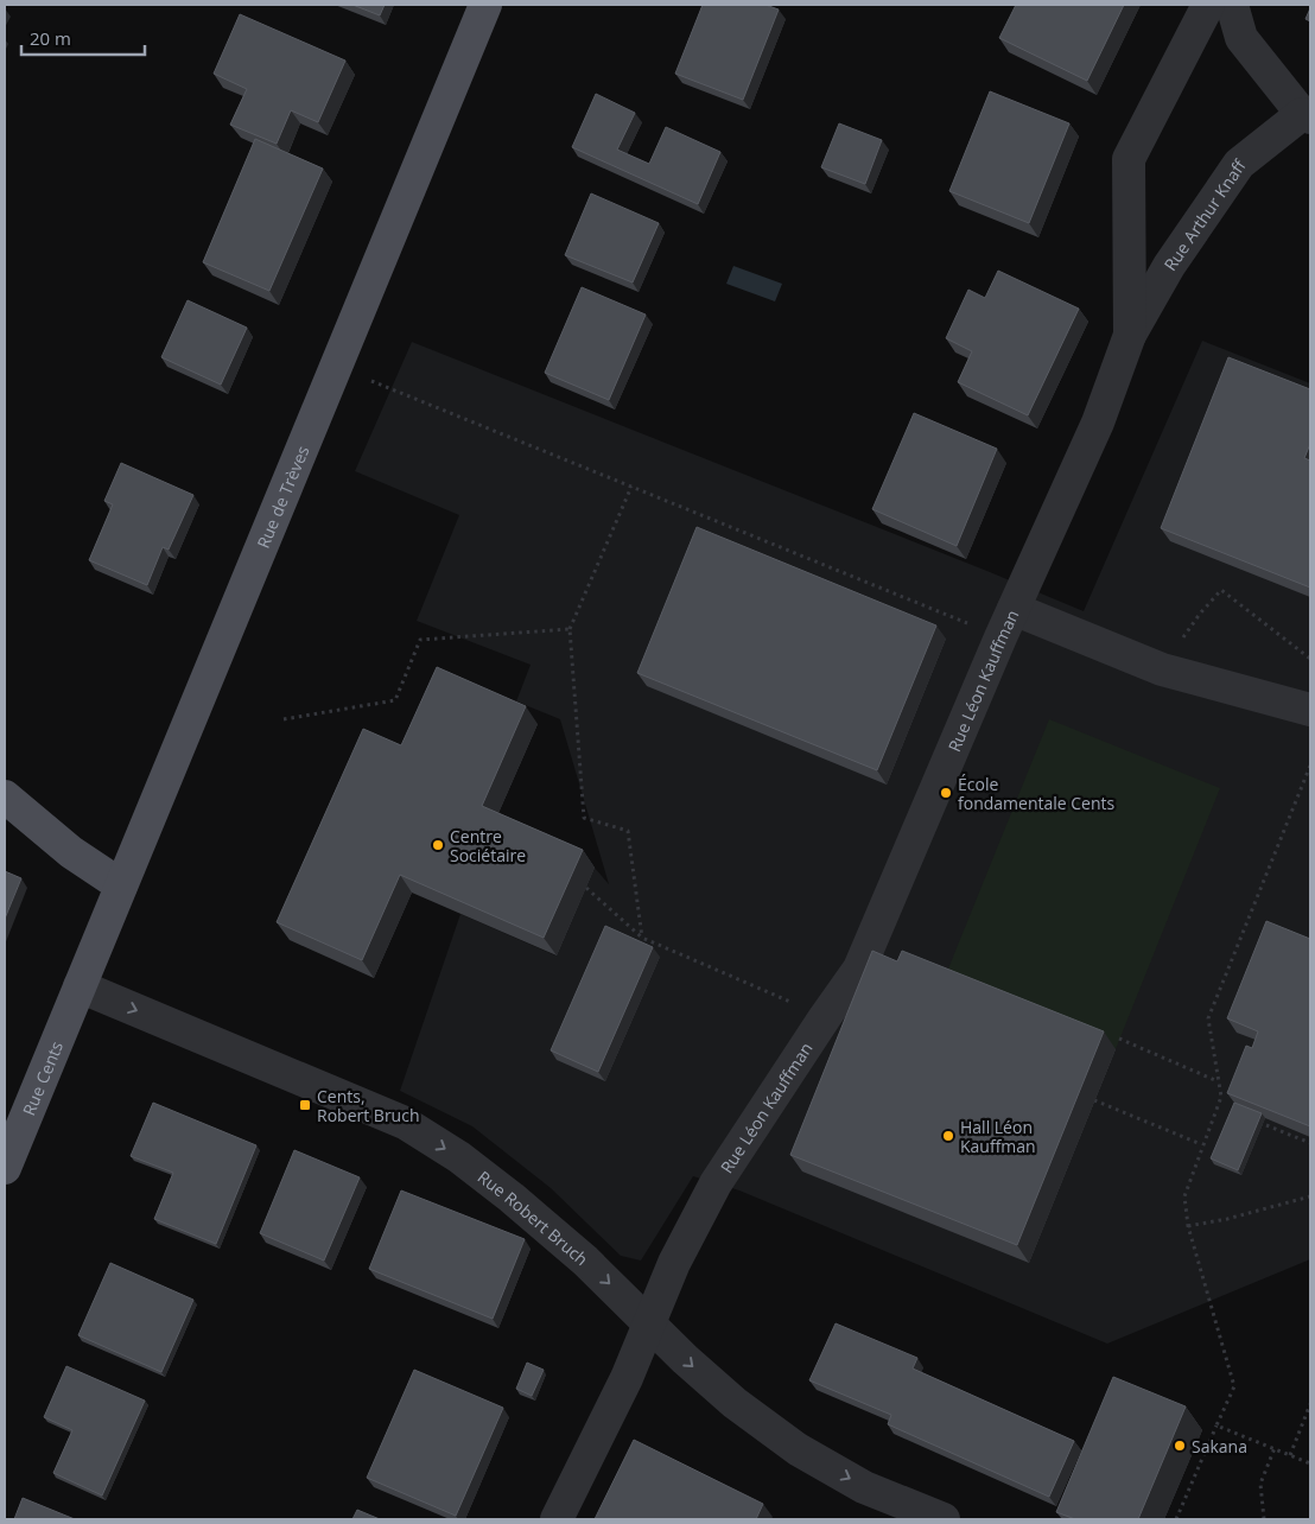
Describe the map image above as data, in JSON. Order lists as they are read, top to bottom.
{
  "streets": {
    "main road": ["Rue de Trèves", "Rue Cents"],
    "street": ["Rue Arthur Knaff", "Rue Léon Kauffman", "Rue Robert Bruch"]
  },
  "crossings": [
    ["Rue Arthur Knaff", "Rue Léon Kauffman"],
    ["Rue de Trèves", "Rue Cents"],
    ["Rue de Trèves", "Rue Robert Bruch"],
    ["Rue Léon Kauffman", "Rue Robert Bruch"],
    ["Rue Cents", "Rue Robert Bruch"]
  ],
  "one_way": ["Rue Robert Bruch"],
  "places": {
    "other": [
      "École fondamentale Cents",
      "Centre Sociétaire",
      "Hall Léon Kauffman",
      "Sakana"
    ],
    "transit": ["Cents, Robert Bruch"]
  },
  "scale_bar": "20 m"
}
